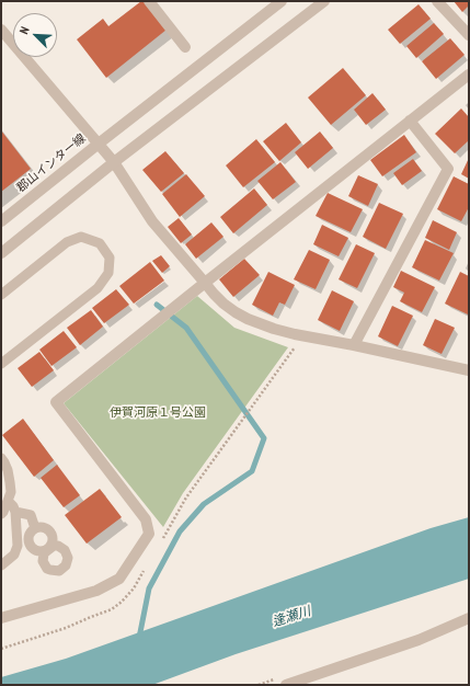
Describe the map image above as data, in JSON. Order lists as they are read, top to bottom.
{
  "streets": {
    "street": ["郡山インター線"]
  },
  "water": ["逢瀬川"],
  "parks": ["伊賀河原１号公園"],
  "north": "top left"
}
